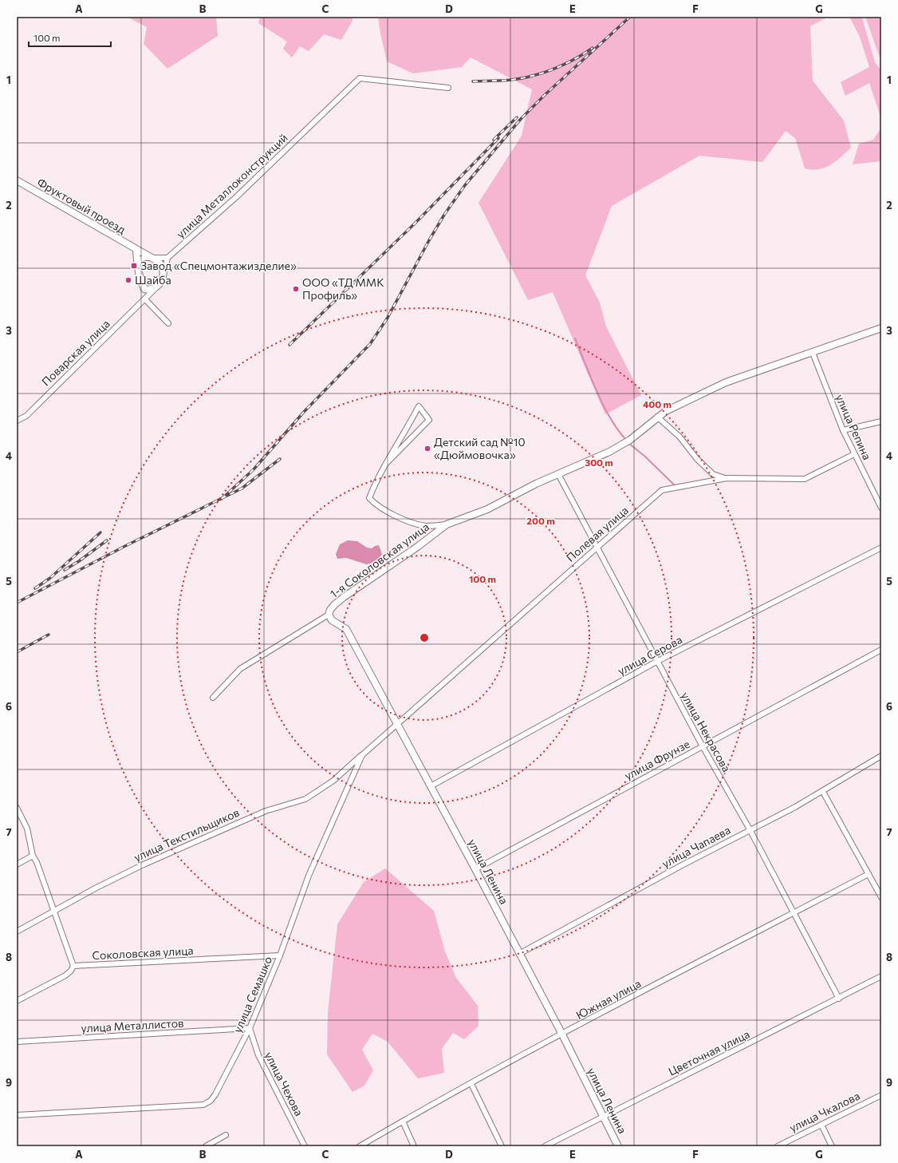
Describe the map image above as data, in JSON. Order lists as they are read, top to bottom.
{
  "streets": {
    "street": [
      "улица Металлоконструкций",
      "Фруктовый проезд",
      "Поварская улица",
      "улица Репина",
      "Полевая улица",
      "1-я Соколовская улица",
      "улица Серова",
      "улица Некрасова",
      "улица Фрунзе",
      "улица Текстильщиков",
      "улица Чапаева",
      "улица Ленина",
      "Соколовская улица",
      "улица Семашко",
      "Южная улица",
      "улица Металлистов",
      "Цветочная улица",
      "улица Чехова",
      "улица Чкалова"
    ]
  },
  "crossings": [
    ["Фруктовый проезд", "Поварская улица"],
    ["улица Репина", "Полевая улица"],
    ["улица Репина", "1-я Соколовская улица"],
    ["Полевая улица", "улица Некрасова"],
    ["Полевая улица", "улица Ленина"],
    ["Полевая улица", "улица Семашко"],
    ["1-я Соколовская улица", "улица Некрасова"],
    ["1-я Соколовская улица", "улица Ленина"],
    ["улица Серова", "улица Некрасова"],
    ["улица Серова", "улица Ленина"],
    ["улица Некрасова", "улица Фрунзе"],
    ["улица Некрасова", "улица Чапаева"],
    ["улица Некрасова", "Южная улица"],
    ["улица Некрасова", "Цветочная улица"],
    ["улица Фрунзе", "улица Ленина"],
    ["улица Текстильщиков", "улица Семашко"],
    ["улица Чапаева", "улица Ленина"],
    ["улица Ленина", "улица Семашко"],
    ["улица Ленина", "Южная улица"],
    ["улица Ленина", "Цветочная улица"],
    ["Соколовская улица", "улица Семашко"],
    ["улица Семашко", "улица Металлистов"],
    ["улица Семашко", "улица Чехова"],
    ["улица Металлистов", "улица Чехова"]
  ],
  "places": {
    "transit": ["Завод «Спецмонтажизделие»"],
    "other": ["Шайба", "ООО «ТД ММК Профиль»", "Детский сад №10 «Дюймовочка»"]
  },
  "scale_bar": "100 m",
  "grid": {
    "columns": [
      "A",
      "B",
      "C",
      "D",
      "E",
      "F",
      "G"
    ],
    "rows": [
      "1",
      "2",
      "3",
      "4",
      "5",
      "6",
      "7",
      "8",
      "9"
    ]
  },
  "rings": [
    "400 m",
    "300 m",
    "200 m",
    "100 m"
  ]
}
